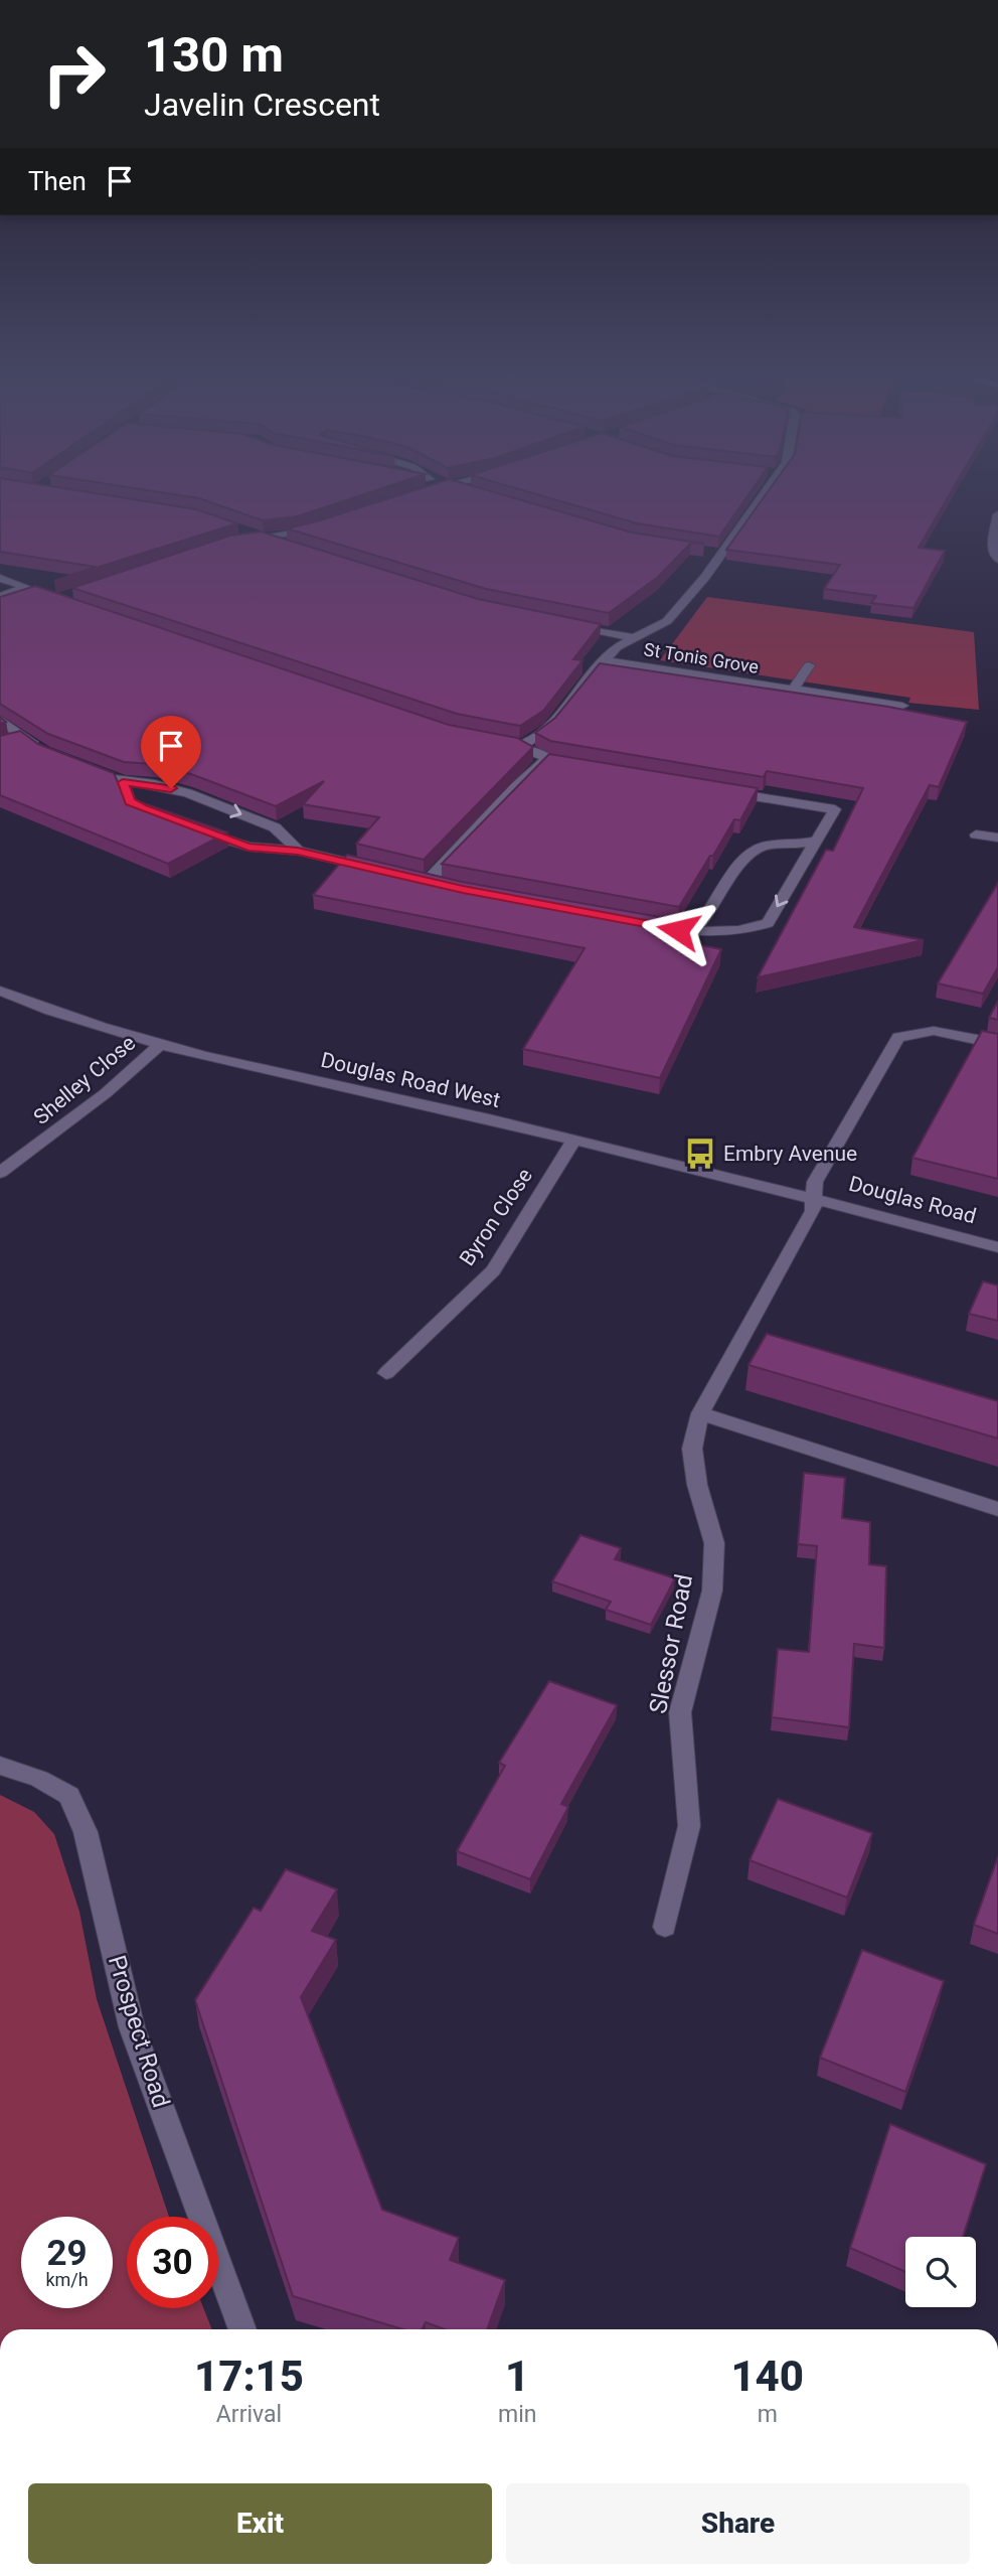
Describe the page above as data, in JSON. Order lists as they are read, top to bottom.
{
  "streets": {
    "street": [
      "St Tonis Grove",
      "Shelley Close",
      "Douglas Road West",
      "Douglas Road",
      "Byron Close",
      "Slessor Road",
      "Prospect Road"
    ]
  },
  "crossings": [
    ["Shelley Close", "Douglas Road West"],
    ["Douglas Road West", "Douglas Road"],
    ["Douglas Road West", "Byron Close"],
    ["Douglas Road West", "Slessor Road"],
    ["Douglas Road", "Slessor Road"]
  ],
  "places": {
    "bus stop": ["Embry Avenue"]
  },
  "page": {
    "turn": ["130 m", "Javelin Crescent"],
    "then": "Then",
    "speed": "29 km/h",
    "limit": "30",
    "eta": [
      "17:15",
      "Arrival",
      "1",
      "min",
      "140",
      "m"
    ],
    "buttons": ["Exit", "Share"]
  }
}
